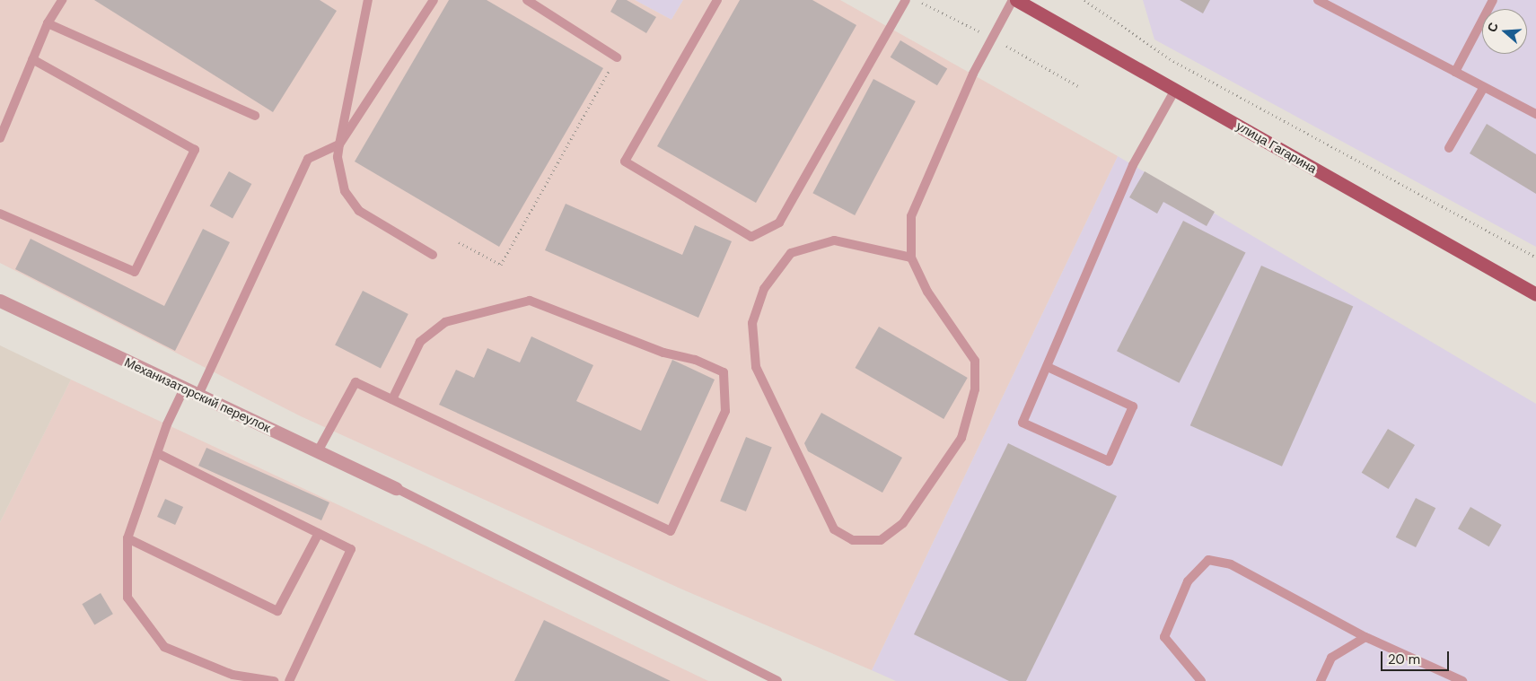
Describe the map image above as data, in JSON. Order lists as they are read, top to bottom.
{
  "streets": {
    "main road": ["улица Гагарина"],
    "street": ["Механизаторский переулок"]
  },
  "scale_bar": "20 m",
  "north": "left"
}
